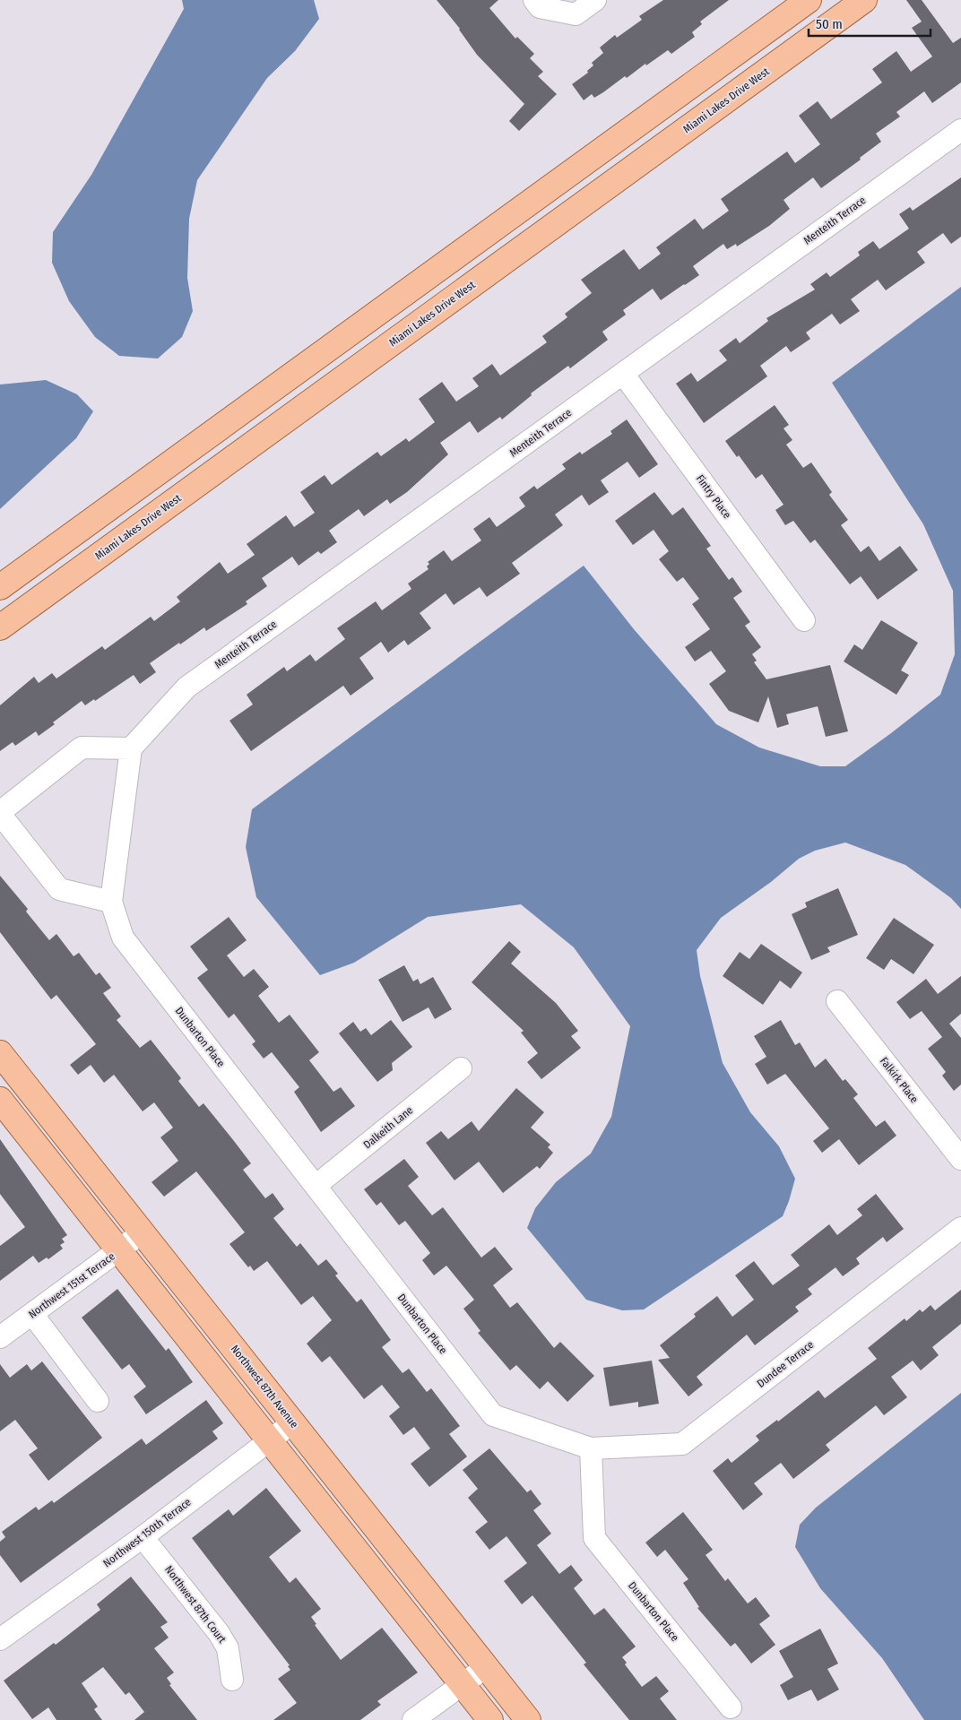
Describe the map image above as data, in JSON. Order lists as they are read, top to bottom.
{
  "streets": {
    "main road": ["Miami Lakes Drive West", "Northwest 87th Avenue"],
    "street": [
      "Menteith Terrace",
      "Fintry Place",
      "Dunbarton Place",
      "Falkirk Place",
      "Dalkeith Lane",
      "Northwest 151st Terrace",
      "Dundee Terrace",
      "Northwest 150th Terrace",
      "Northwest 87th Court"
    ]
  },
  "crossings": [
    ["Menteith Terrace", "Fintry Place"],
    ["Menteith Terrace", "Dunbarton Place"],
    ["Dunbarton Place", "Dalkeith Lane"],
    ["Dunbarton Place", "Dundee Terrace"],
    ["Northwest 151st Terrace", "Northwest 87th Avenue"],
    ["Northwest 87th Avenue", "Northwest 150th Terrace"],
    ["Northwest 150th Terrace", "Northwest 87th Court"]
  ],
  "scale_bar": "50 m"
}
